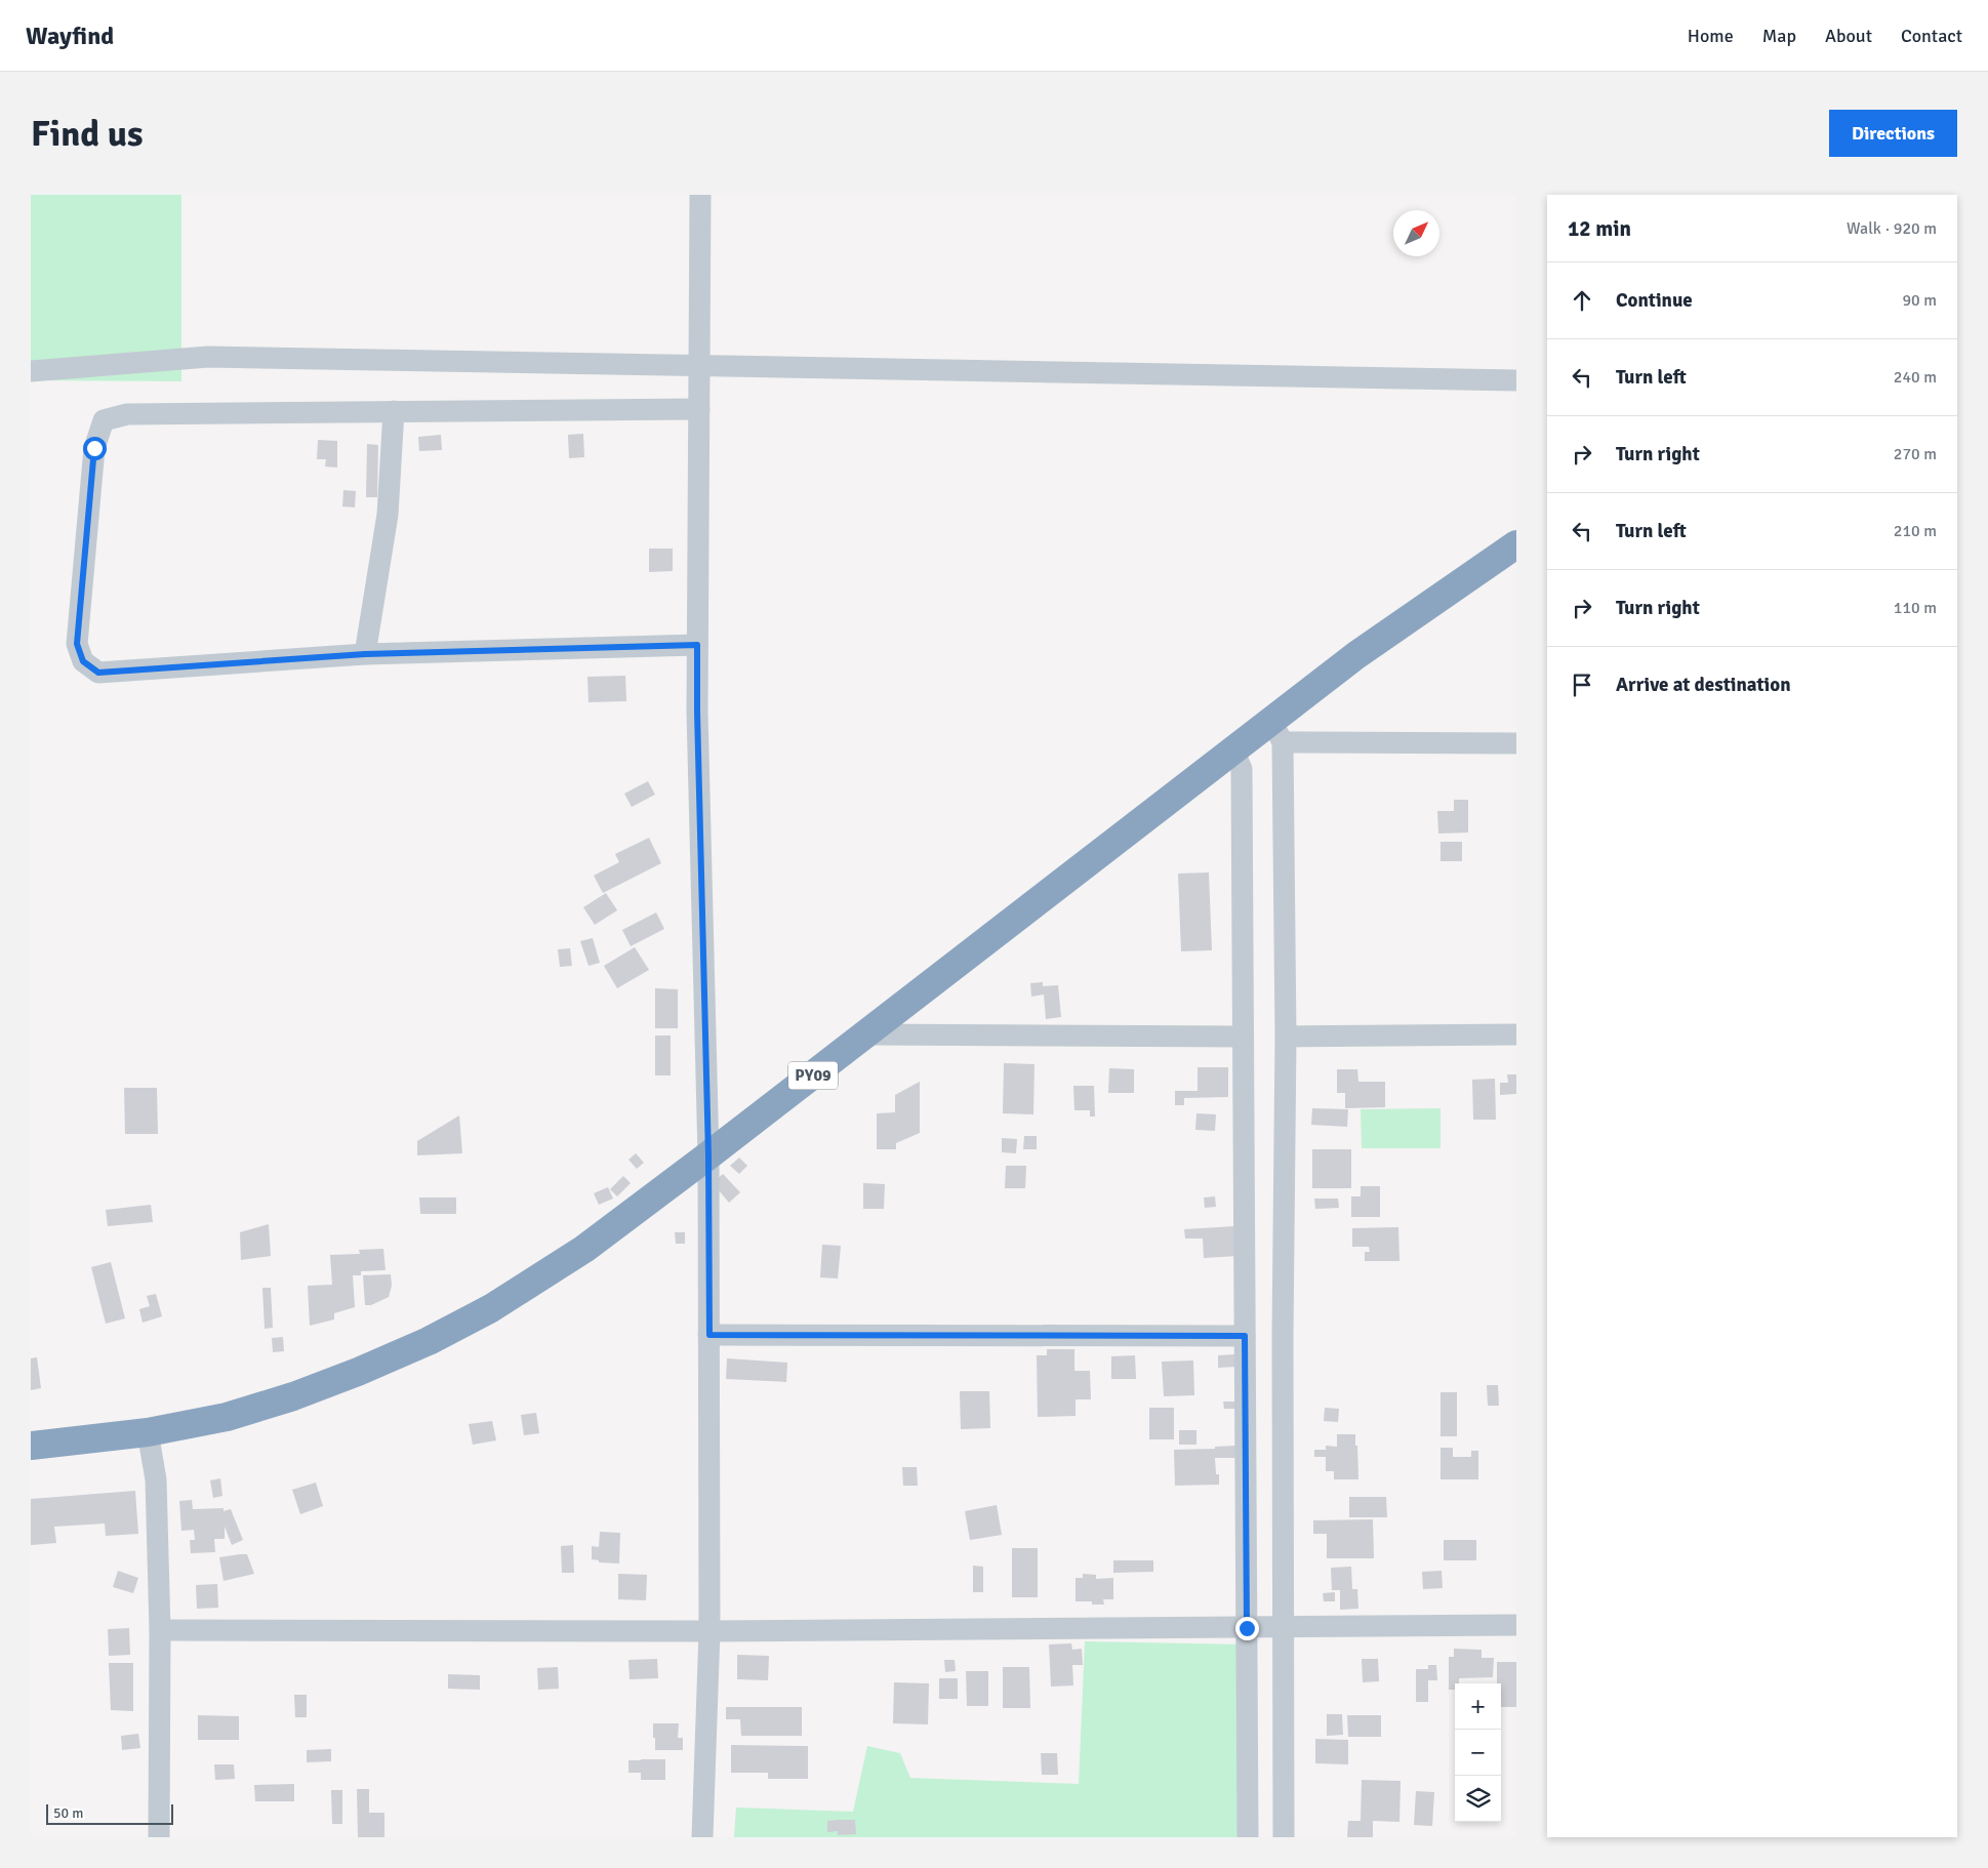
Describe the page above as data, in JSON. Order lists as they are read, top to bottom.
{
  "streets": {
    "highway": ["PY09"]
  },
  "scale_bar": "50 m",
  "north": "top right",
  "page": {
    "header": "Wayfind",
    "nav": [
      "Home",
      "Map",
      "About",
      "Contact"
    ],
    "buttons": "Directions",
    "title": "Find us",
    "heading": ["12 min", "Walk · 920 m"],
    "list": [
      ["Continue", "90 m"],
      ["Turn left", "240 m"],
      ["Turn right", "270 m"],
      ["Turn left", "210 m"],
      ["Turn right", "110 m"],
      "Arrive at destination"
    ],
    "map_buttons": ["+", "−"],
    "scale": "50 m"
  }
}
